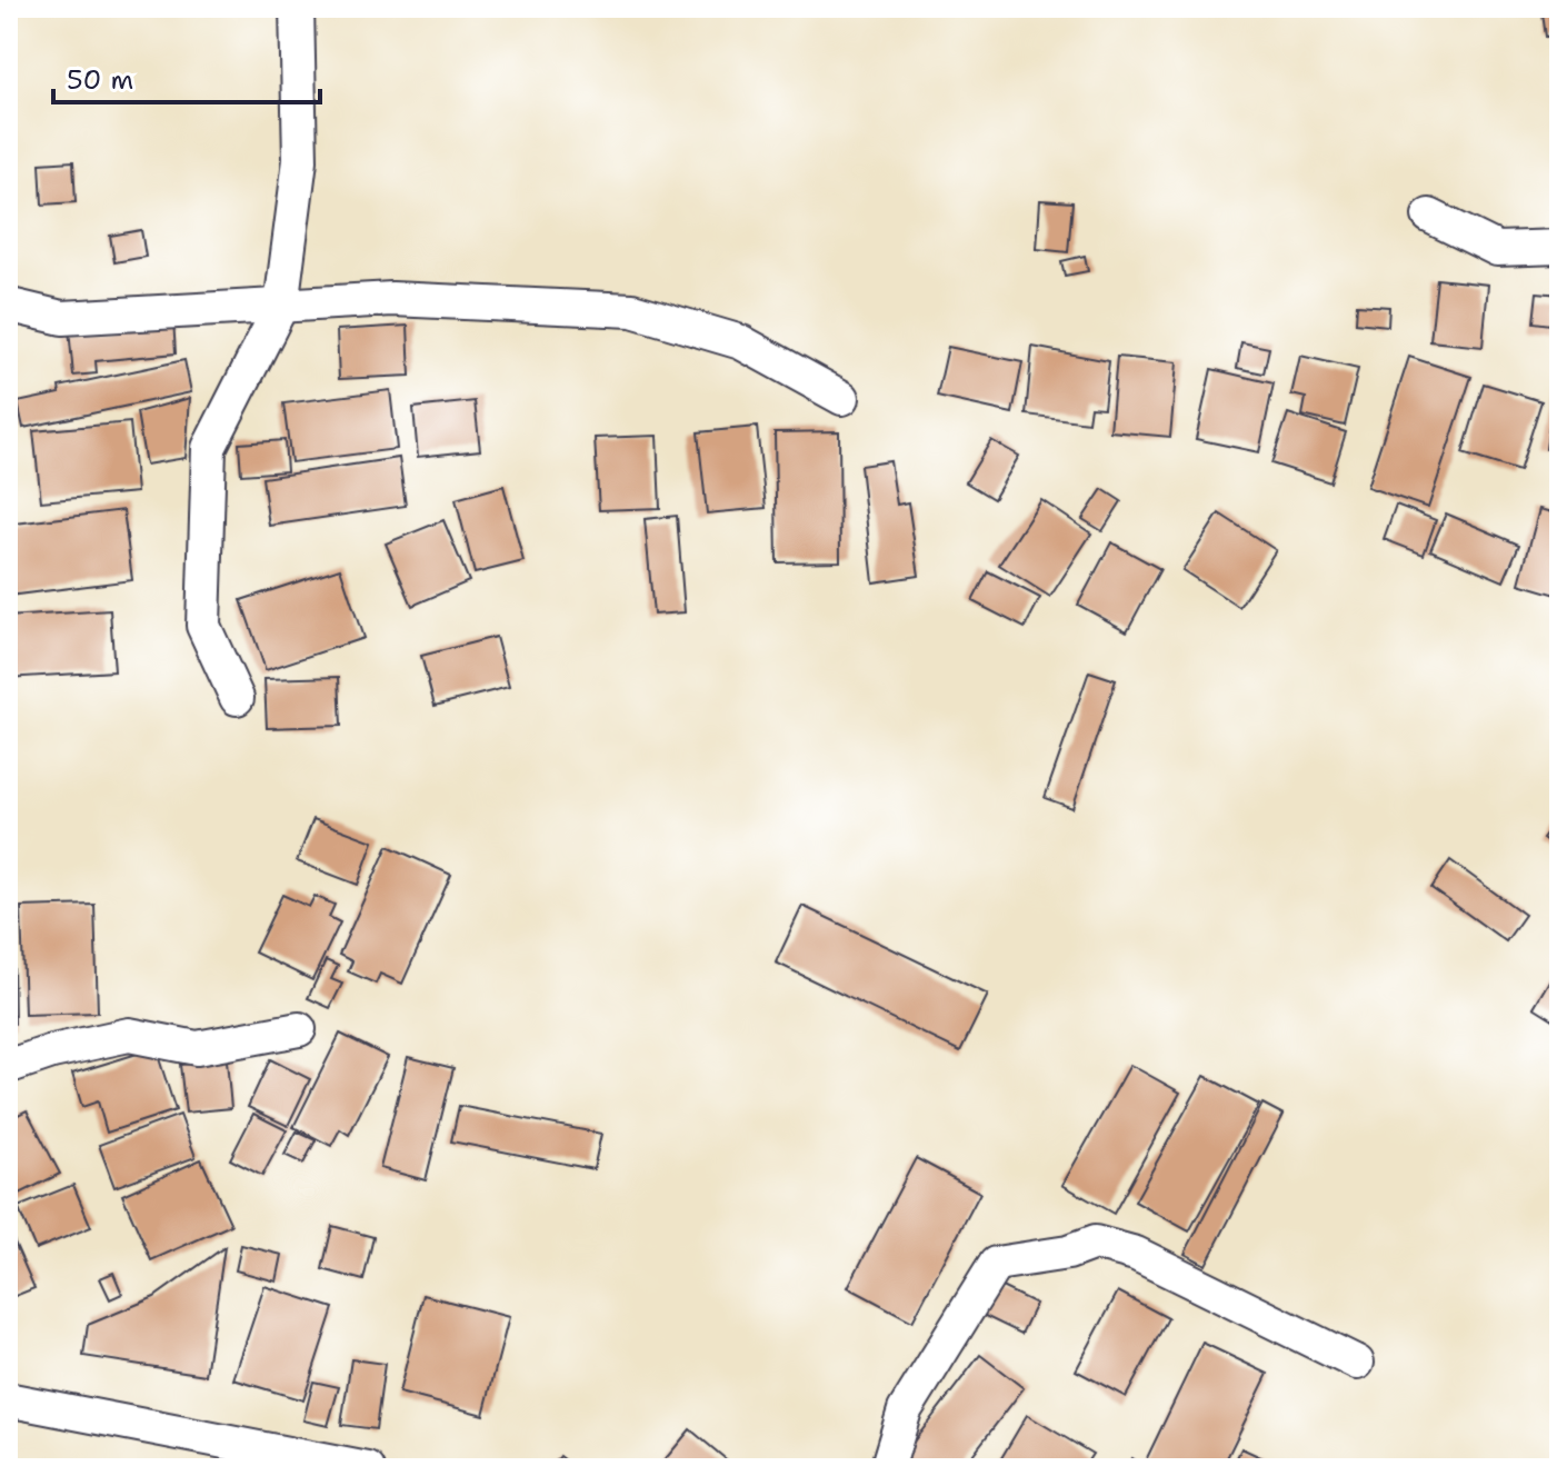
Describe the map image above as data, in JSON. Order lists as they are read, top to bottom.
{
  "scale_bar": "50 m"
}
